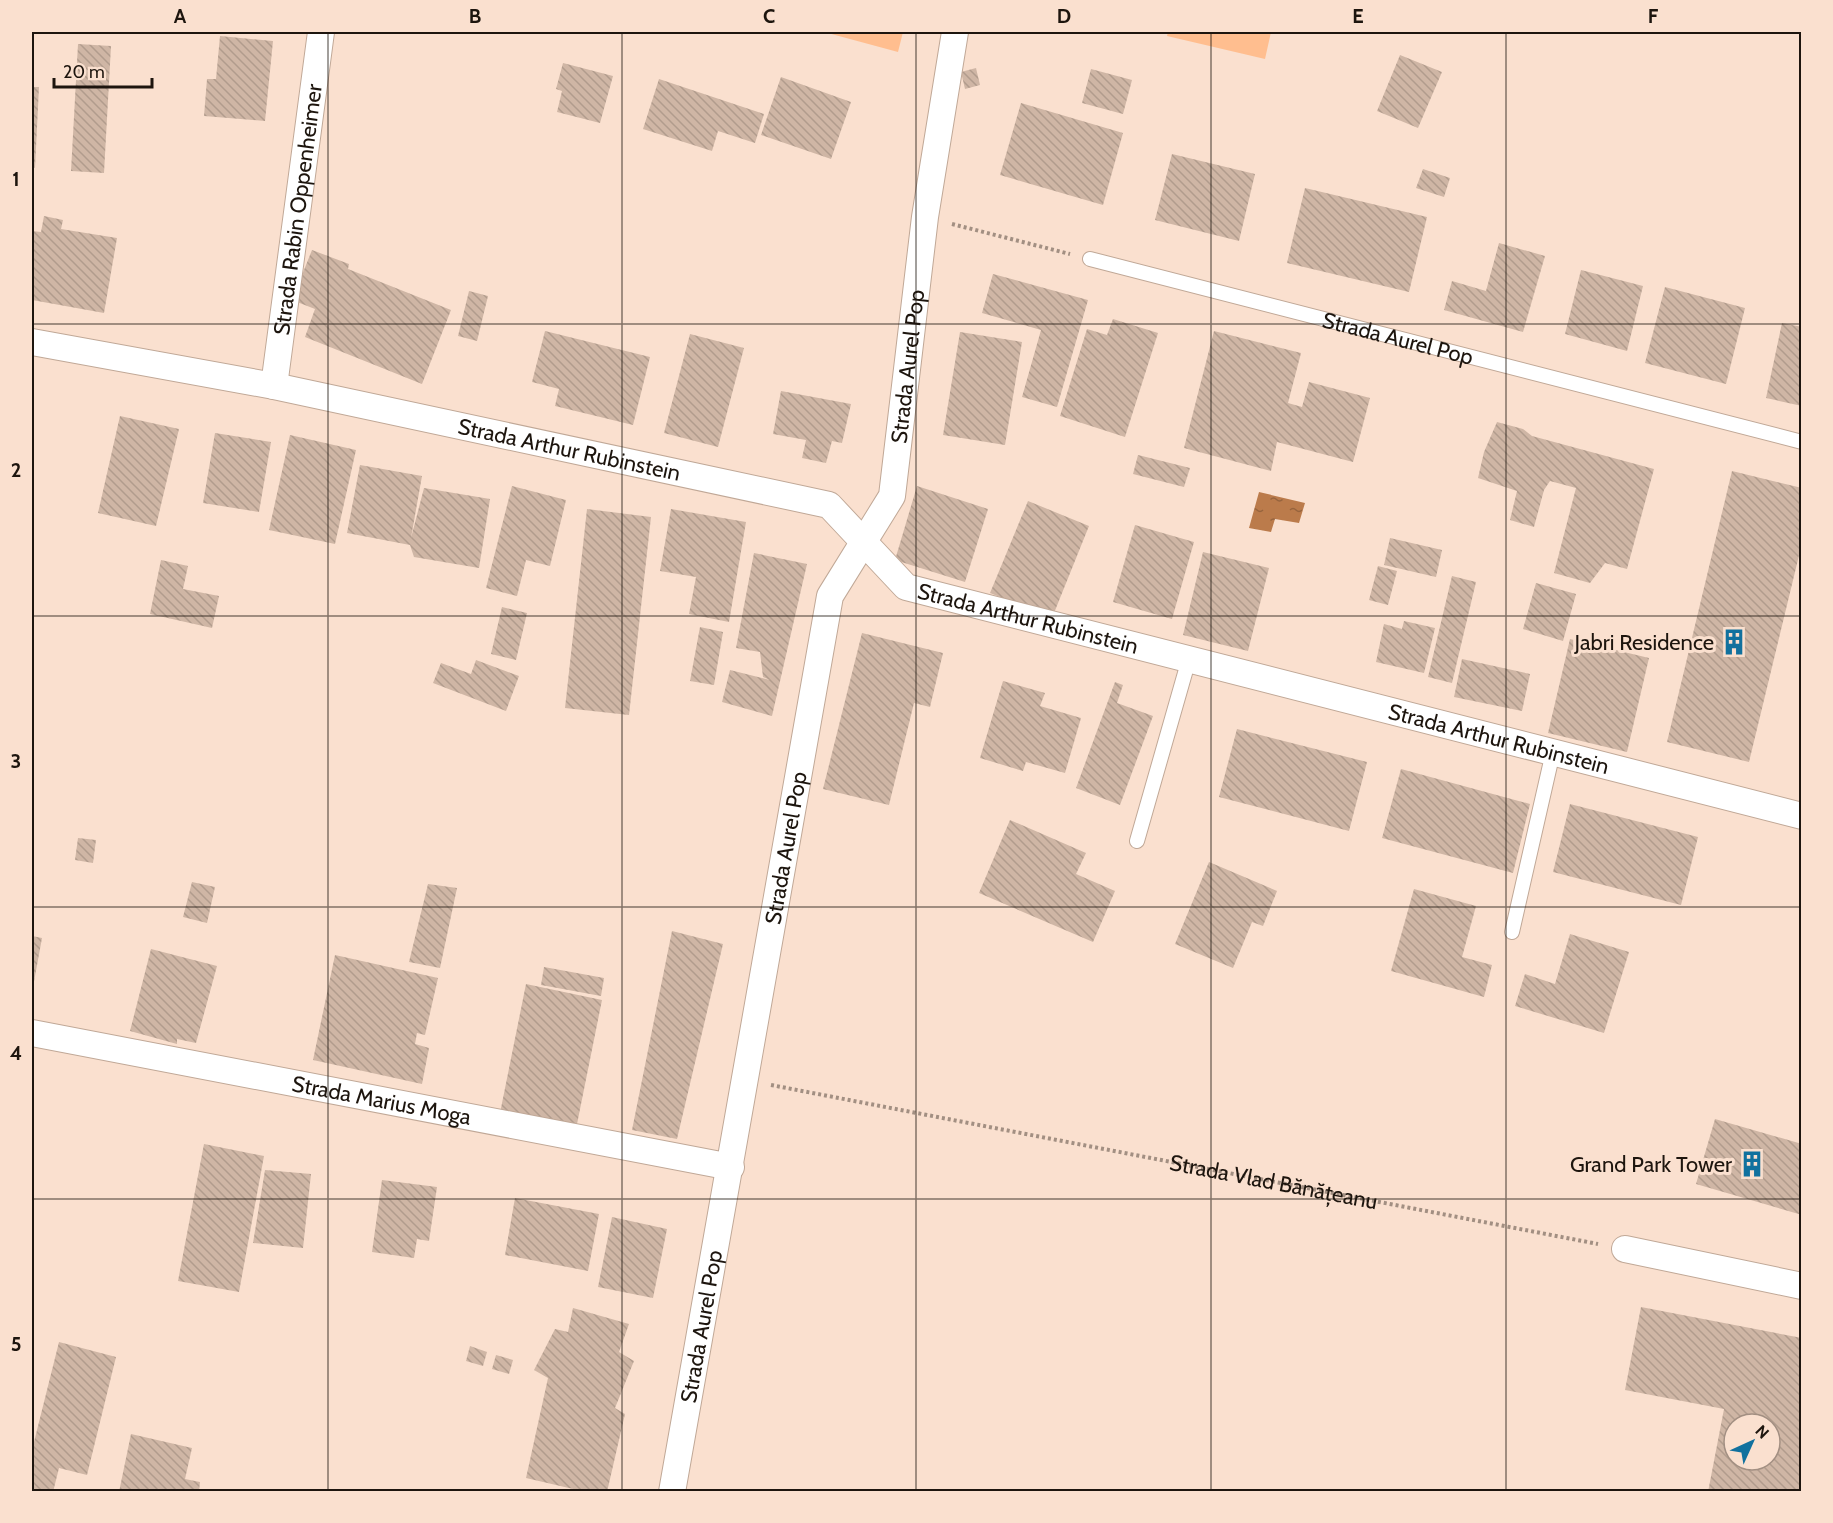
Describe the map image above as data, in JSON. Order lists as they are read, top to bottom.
{
  "streets": {
    "street": [
      "Strada Rabin Oppenheimer",
      "Strada Aurel Pop",
      "Strada Arthur Rubinstein",
      "Strada Marius Moga"
    ],
    "path": ["Strada Vlad Bănățeanu"]
  },
  "crossings": [
    ["Strada Rabin Oppenheimer", "Strada Arthur Rubinstein"],
    ["Strada Aurel Pop", "Strada Arthur Rubinstein"],
    ["Strada Aurel Pop", "Strada Marius Moga"],
    ["Strada Aurel Pop", "Strada Vlad Bănățeanu"]
  ],
  "places": {
    "building": ["Jabri Residence", "Grand Park Tower"]
  },
  "scale_bar": "20 m",
  "north": "top right",
  "grid": {
    "columns": [
      "A",
      "B",
      "C",
      "D",
      "E",
      "F"
    ],
    "rows": [
      "1",
      "2",
      "3",
      "4",
      "5"
    ]
  }
}
